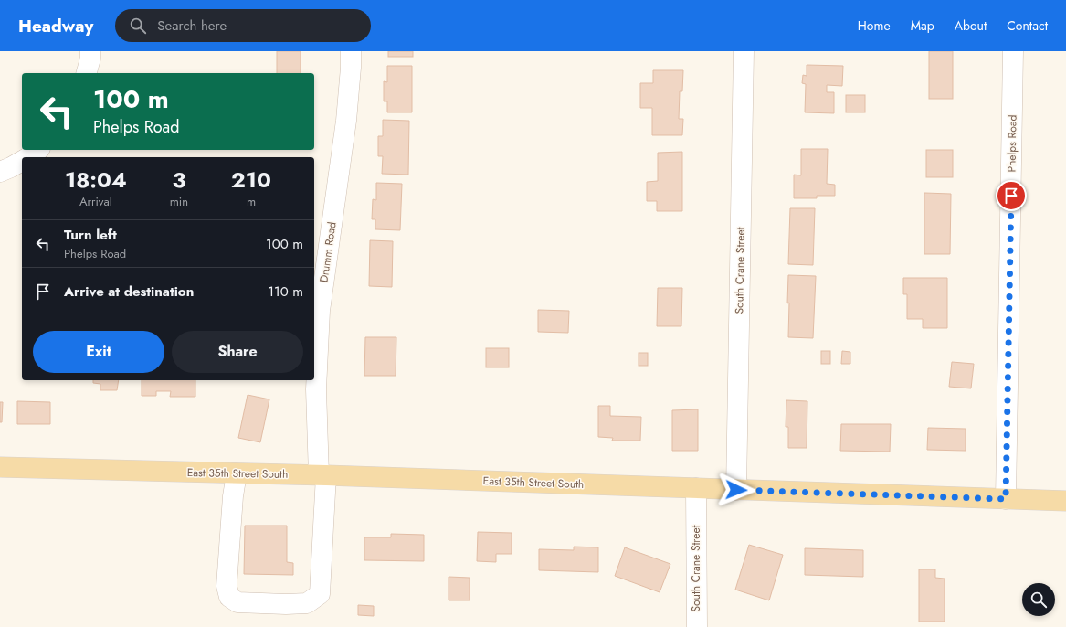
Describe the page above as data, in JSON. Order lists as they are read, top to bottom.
{
  "streets": {
    "main road": ["East 35th Street South"],
    "street": ["Phelps Road", "Drumm Road", "South Crane Street"]
  },
  "crossings": [
    ["Phelps Road", "East 35th Street South"],
    ["Drumm Road", "East 35th Street South"],
    ["South Crane Street", "East 35th Street South"]
  ],
  "page": {
    "header": "Headway",
    "search": "Search here",
    "nav": [
      "Home",
      "Map",
      "About",
      "Contact"
    ],
    "turn": ["100 m", "Phelps Road"],
    "eta": [
      "18:04",
      "Arrival",
      "3",
      "min",
      "210",
      "m"
    ],
    "list": [
      {
        "name": "Turn left",
        "note": "Phelps Road",
        "value": "100 m"
      },
      {
        "name": "Arrive at destination",
        "value": "110 m"
      }
    ],
    "buttons": ["Exit", "Share"]
  }
}
